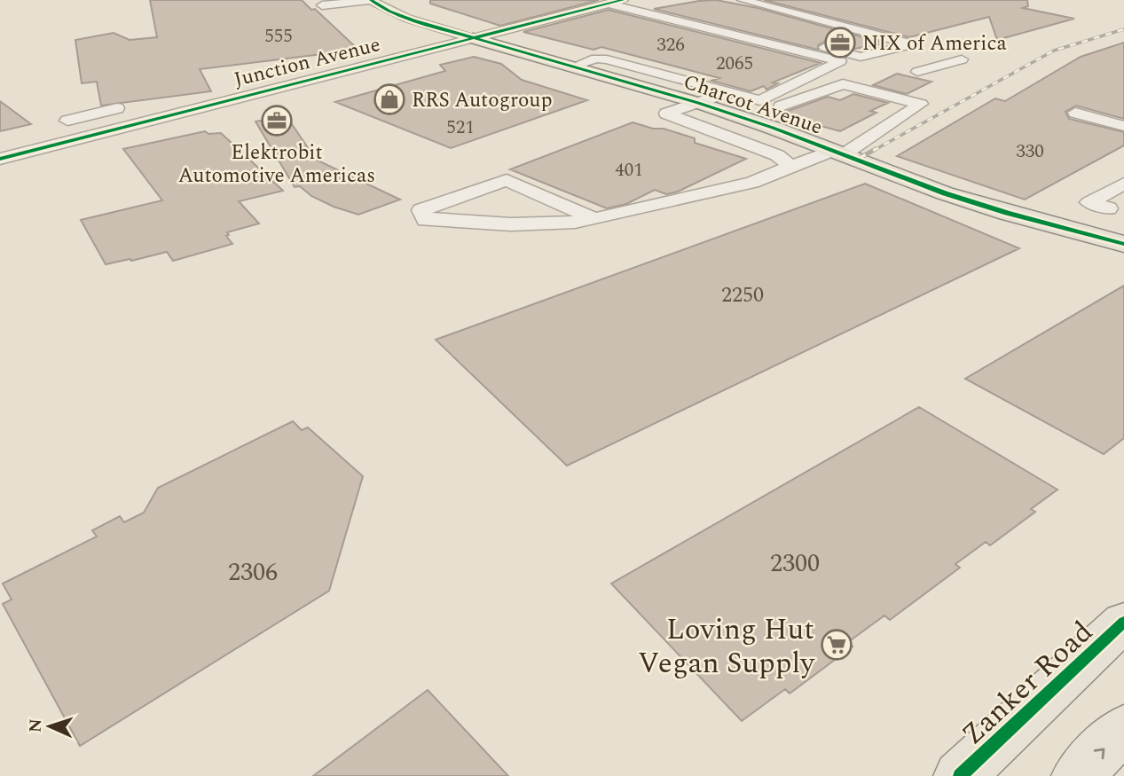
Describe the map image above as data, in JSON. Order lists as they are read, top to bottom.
{
  "streets": {
    "main road": ["Charcot Avenue", "Zanker Road"],
    "street": ["Junction Avenue"]
  },
  "crossings": [
    ["Junction Avenue", "Charcot Avenue"]
  ],
  "places": {
    "office": ["NIX of America", "Elektrobit Automotive Americas"],
    "shop": ["RRS Autogroup"],
    "supermarket": ["Loving Hut Vegan Supply"]
  },
  "house_numbers": [
    "555",
    "326",
    "2065",
    "521",
    "330",
    "401",
    "2250",
    "2300",
    "2306"
  ],
  "north": "left"
}
